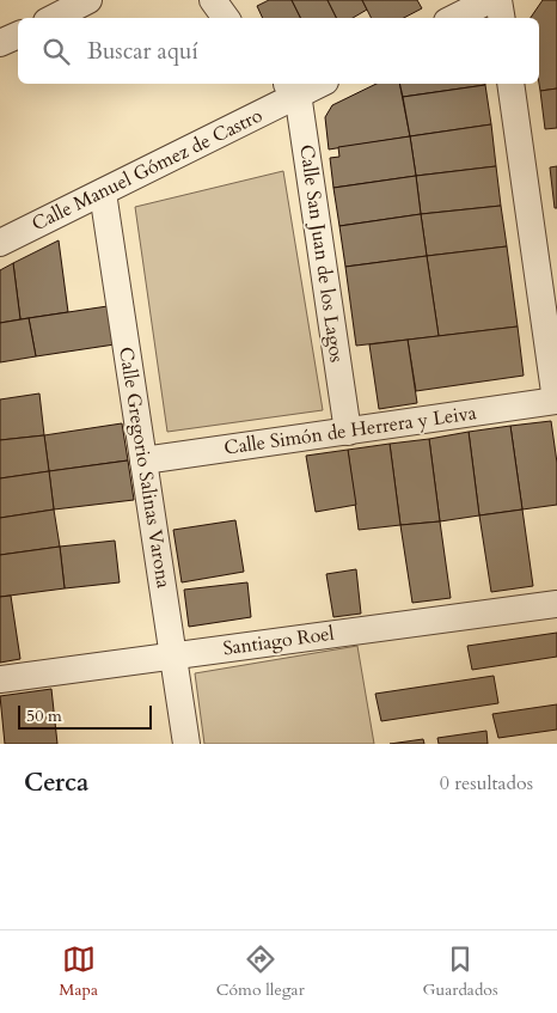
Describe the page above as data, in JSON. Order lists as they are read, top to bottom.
{
  "streets": {
    "street": [
      "Calle Manuel Gómez de Castro",
      "Calle San Juan de los Lagos",
      "Calle Simón de Herrera y Leiva",
      "Calle Gregorio Salinas Varona",
      "Santiago Roel"
    ]
  },
  "crossings": [
    ["Calle Manuel Gómez de Castro", "Calle San Juan de los Lagos"],
    ["Calle Manuel Gómez de Castro", "Calle Gregorio Salinas Varona"],
    ["Calle San Juan de los Lagos", "Calle Simón de Herrera y Leiva"],
    ["Calle Simón de Herrera y Leiva", "Calle Gregorio Salinas Varona"],
    ["Calle Gregorio Salinas Varona", "Santiago Roel"]
  ],
  "scale_bar": "50 m",
  "page": {
    "search": "Buscar aquí",
    "scale": "50 m",
    "heading": ["Cerca", "0 resultados"],
    "nav": ["Mapa", "Cómo llegar", "Guardados"]
  }
}
